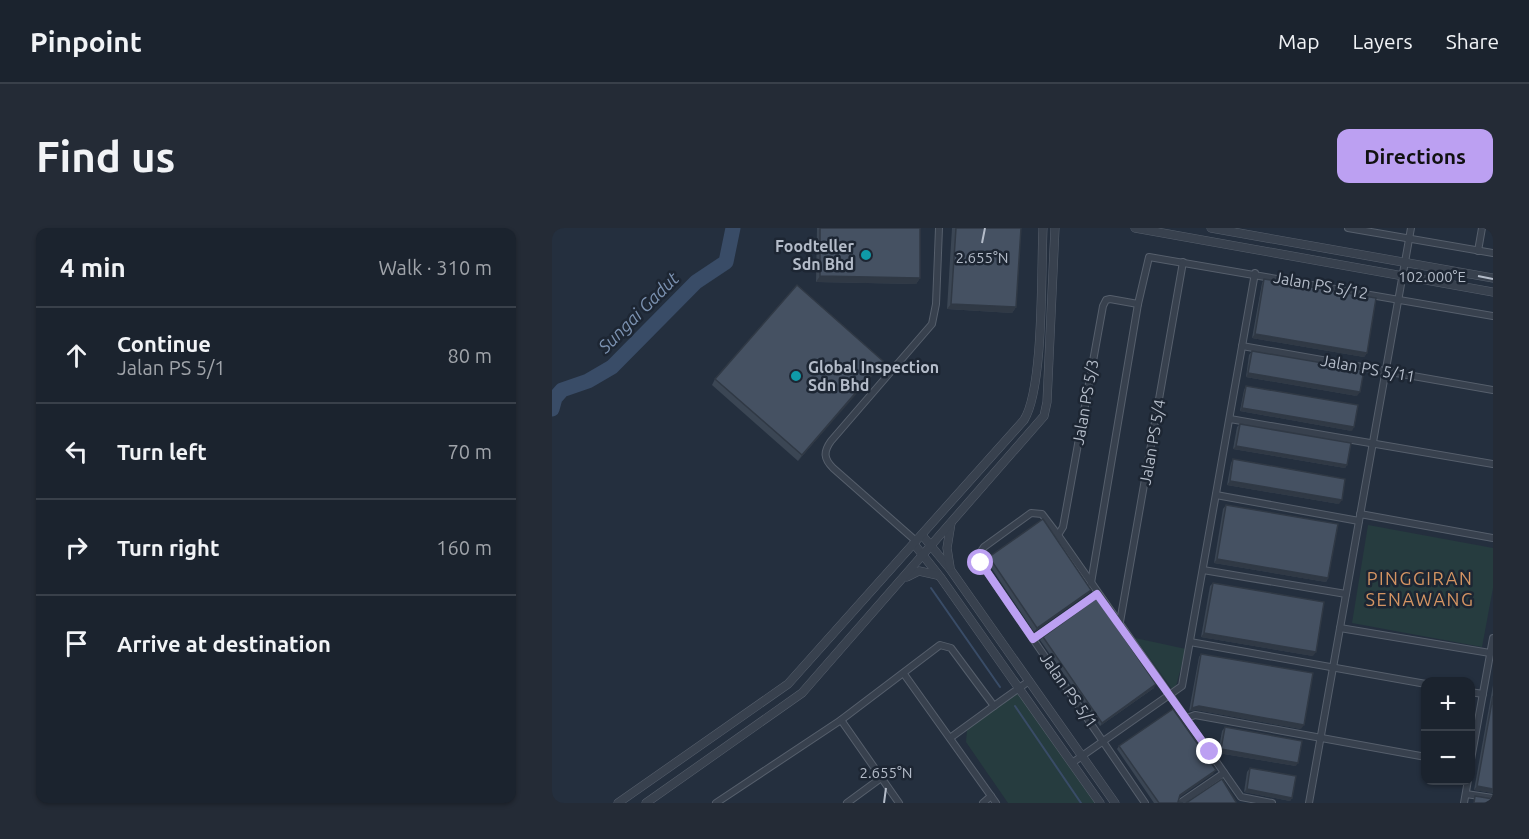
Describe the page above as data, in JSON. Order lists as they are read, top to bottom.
{
  "streets": {
    "street": [
      "Jalan PS 5/12",
      "Jalan PS 5/11",
      "Jalan PS 5/3",
      "Jalan PS 5/4",
      "Jalan PS 5/1"
    ]
  },
  "crossings": [
    ["Jalan PS 5/12", "Jalan PS 5/3"],
    ["Jalan PS 5/12", "Jalan PS 5/4"],
    ["Jalan PS 5/3", "Jalan PS 5/1"]
  ],
  "districts": ["PINGGIRAN SENAWANG"],
  "water": ["Sungai Gadut"],
  "places": ["Foodteller Sdn Bhd", "Global Inspection Sdn Bhd"],
  "page": {
    "header": "Pinpoint",
    "nav": ["Map", "Layers", "Share"],
    "buttons": "Directions",
    "title": "Find us",
    "heading": ["4 min", "Walk · 310 m"],
    "list": [
      ["Continue", "Jalan PS 5/1", "80 m"],
      ["Turn left", "70 m"],
      ["Turn right", "160 m"],
      "Arrive at destination"
    ],
    "map_buttons": ["+", "−"]
  },
  "coordinates": ["2.655°N", "102.000°E"]
}
